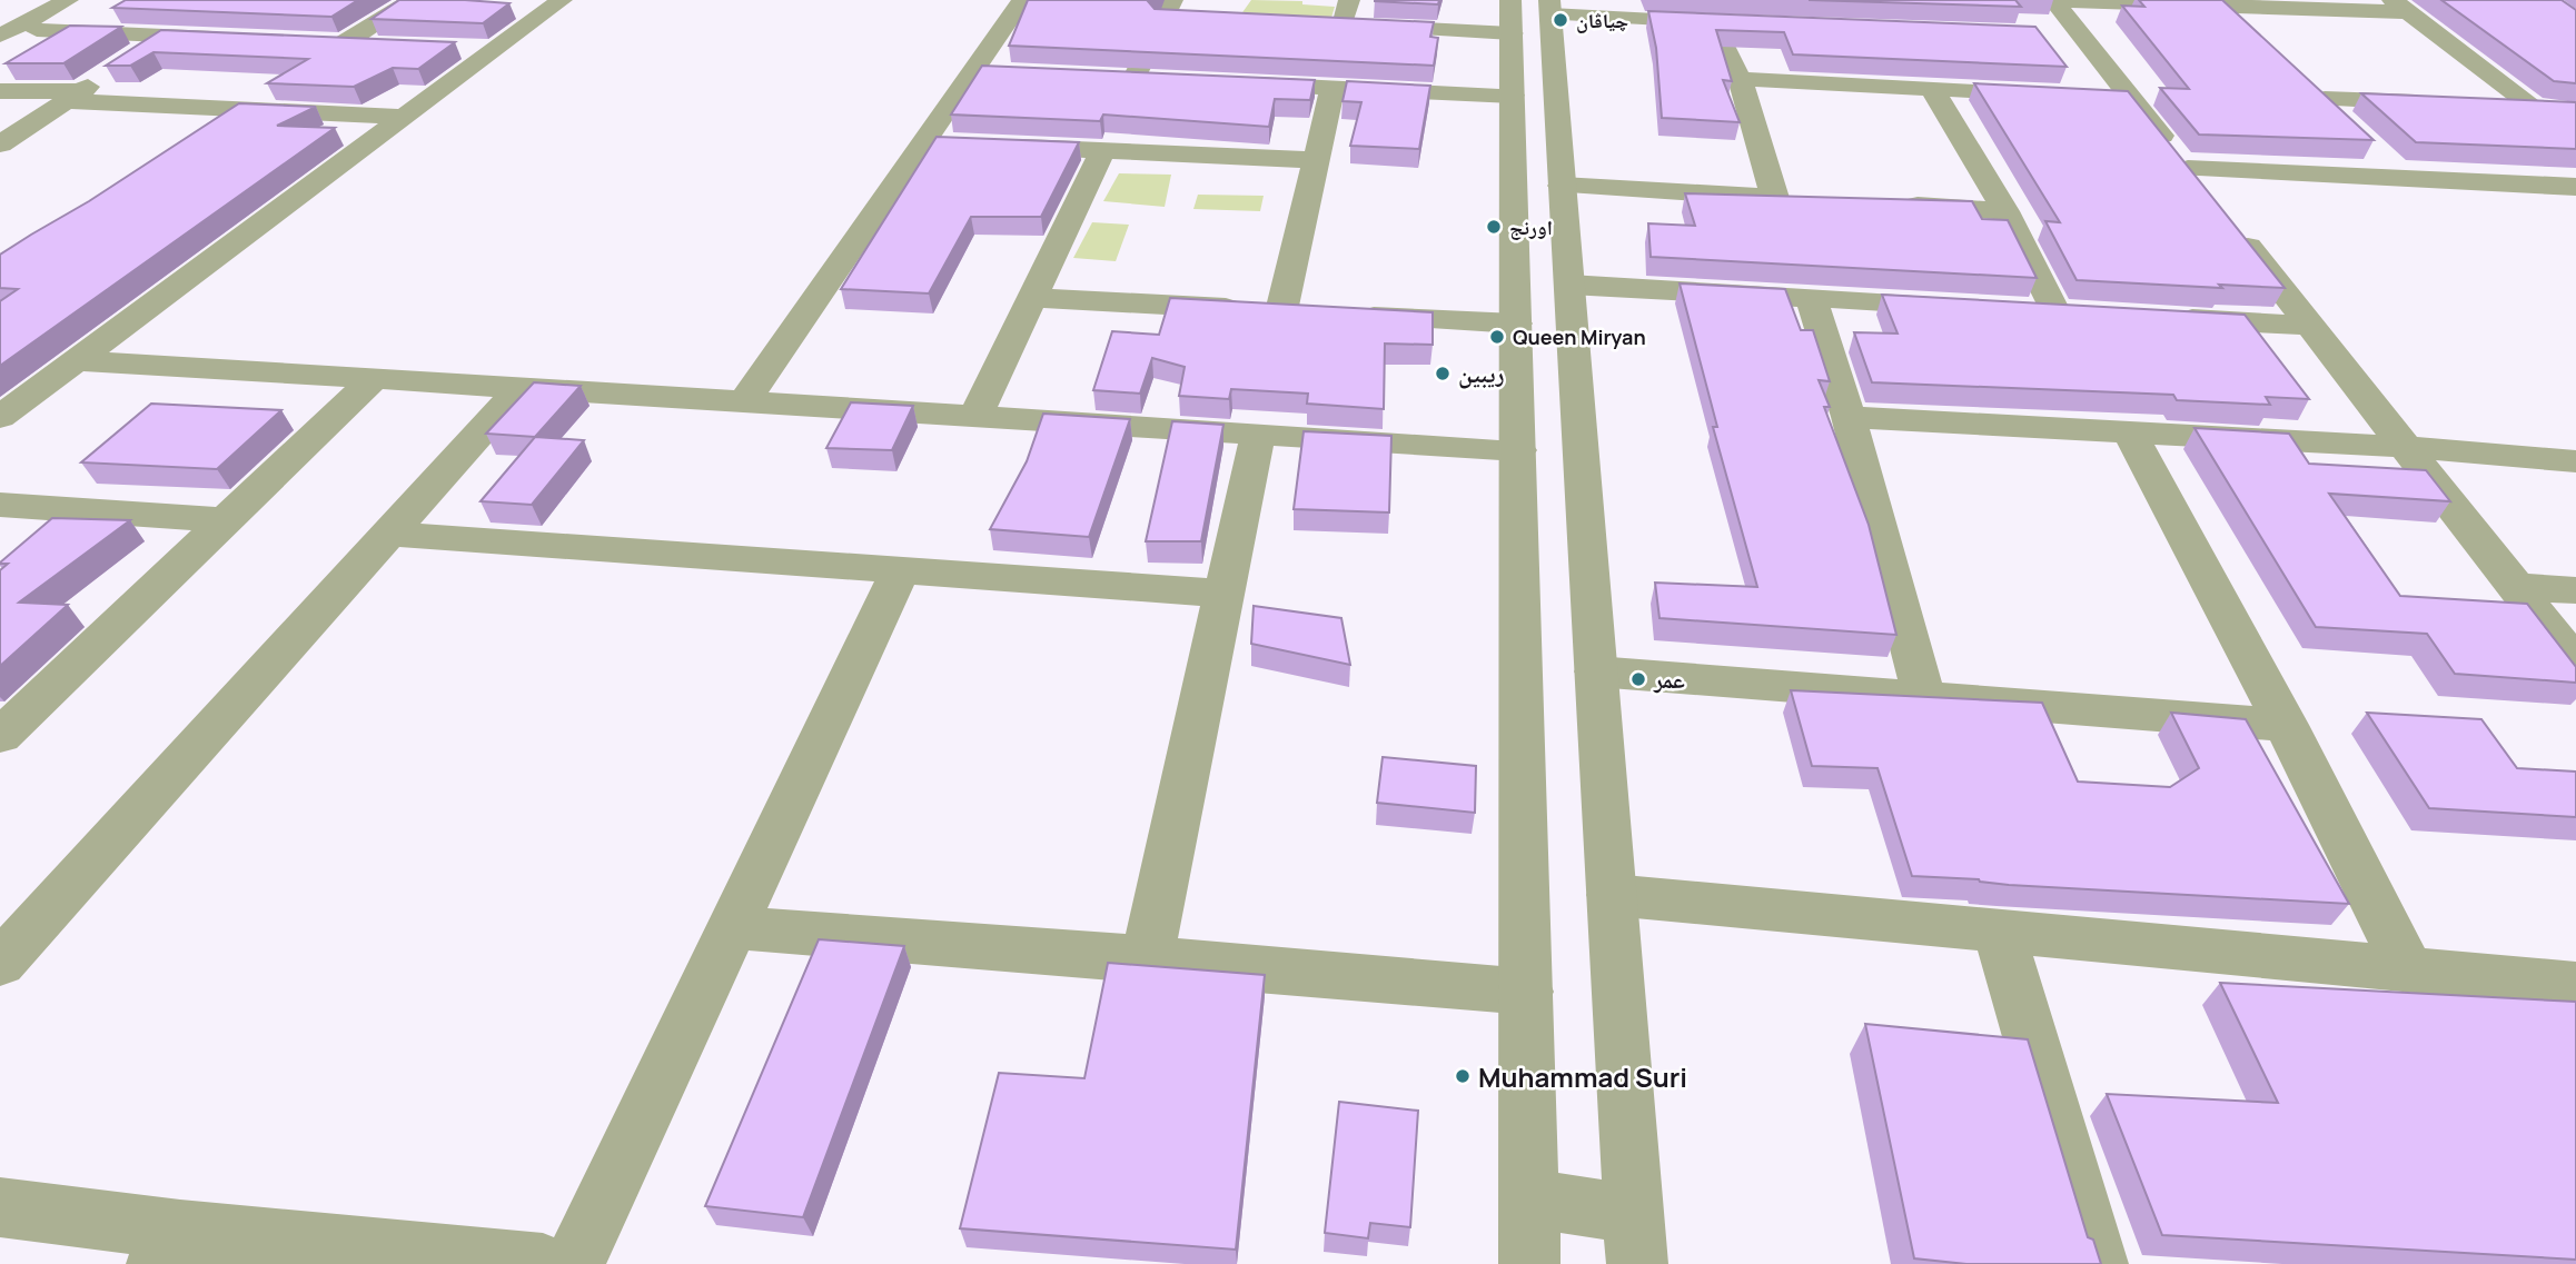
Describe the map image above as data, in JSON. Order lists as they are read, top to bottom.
{
  "places": [
    "چياڤان",
    "اورنج",
    "Queen Miryan",
    "ريبين",
    "عمر",
    "Muhammad Suri"
  ]
}
